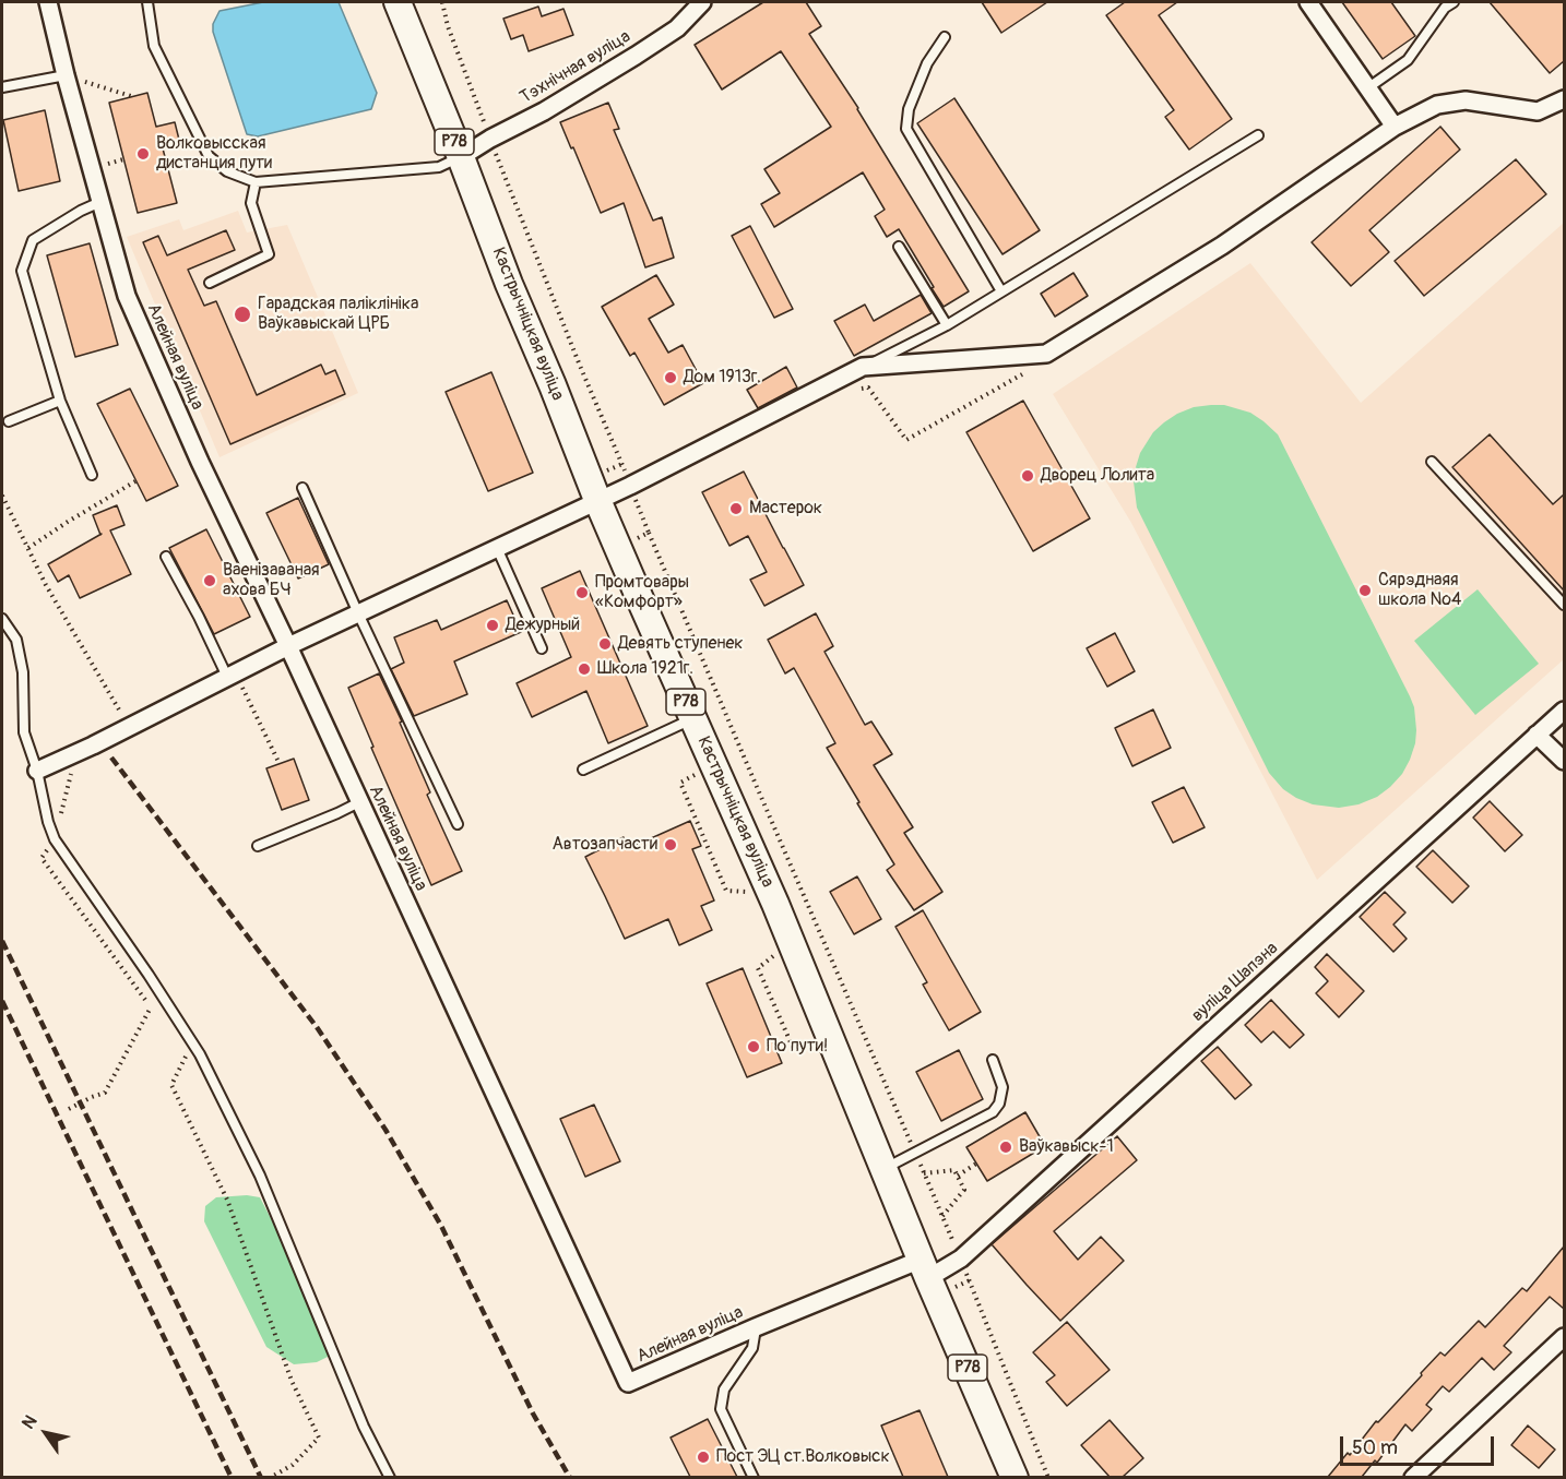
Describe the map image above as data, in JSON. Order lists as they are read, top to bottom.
{
  "streets": {
    "main road": ["Р78", "Кастрычніцкая вуліца"],
    "street": ["Тэхнічная вуліца", "Алейная вуліца", "вуліца Шапэна"]
  },
  "crossings": [
    ["Тэхнічная вуліца", "Кастрычніцкая вуліца"],
    ["Кастрычніцкая вуліца", "Алейная вуліца"],
    ["Кастрычніцкая вуліца", "вуліца Шапэна"],
    ["Алейная вуліца", "вуліца Шапэна"]
  ],
  "places": [
    "Волковысская дистанция пути",
    "Гарадская паліклініка Ваўкавыскай ЦРБ",
    "Дом 1913г.",
    "Дворец Лолита",
    "Мастерок",
    "Ваенізаваная ахова БЧ",
    "Сярэднаяя школа №4",
    "Промтовары «Комфорт»",
    "Дежурный",
    "Девять ступенек",
    "Школа 1921г.",
    "Автозапчасти",
    "По пути!",
    "Ваўкавыск-1",
    "Пост ЭЦ ст.Волковыск"
  ],
  "scale_bar": "50 m",
  "north": "top left"
}
